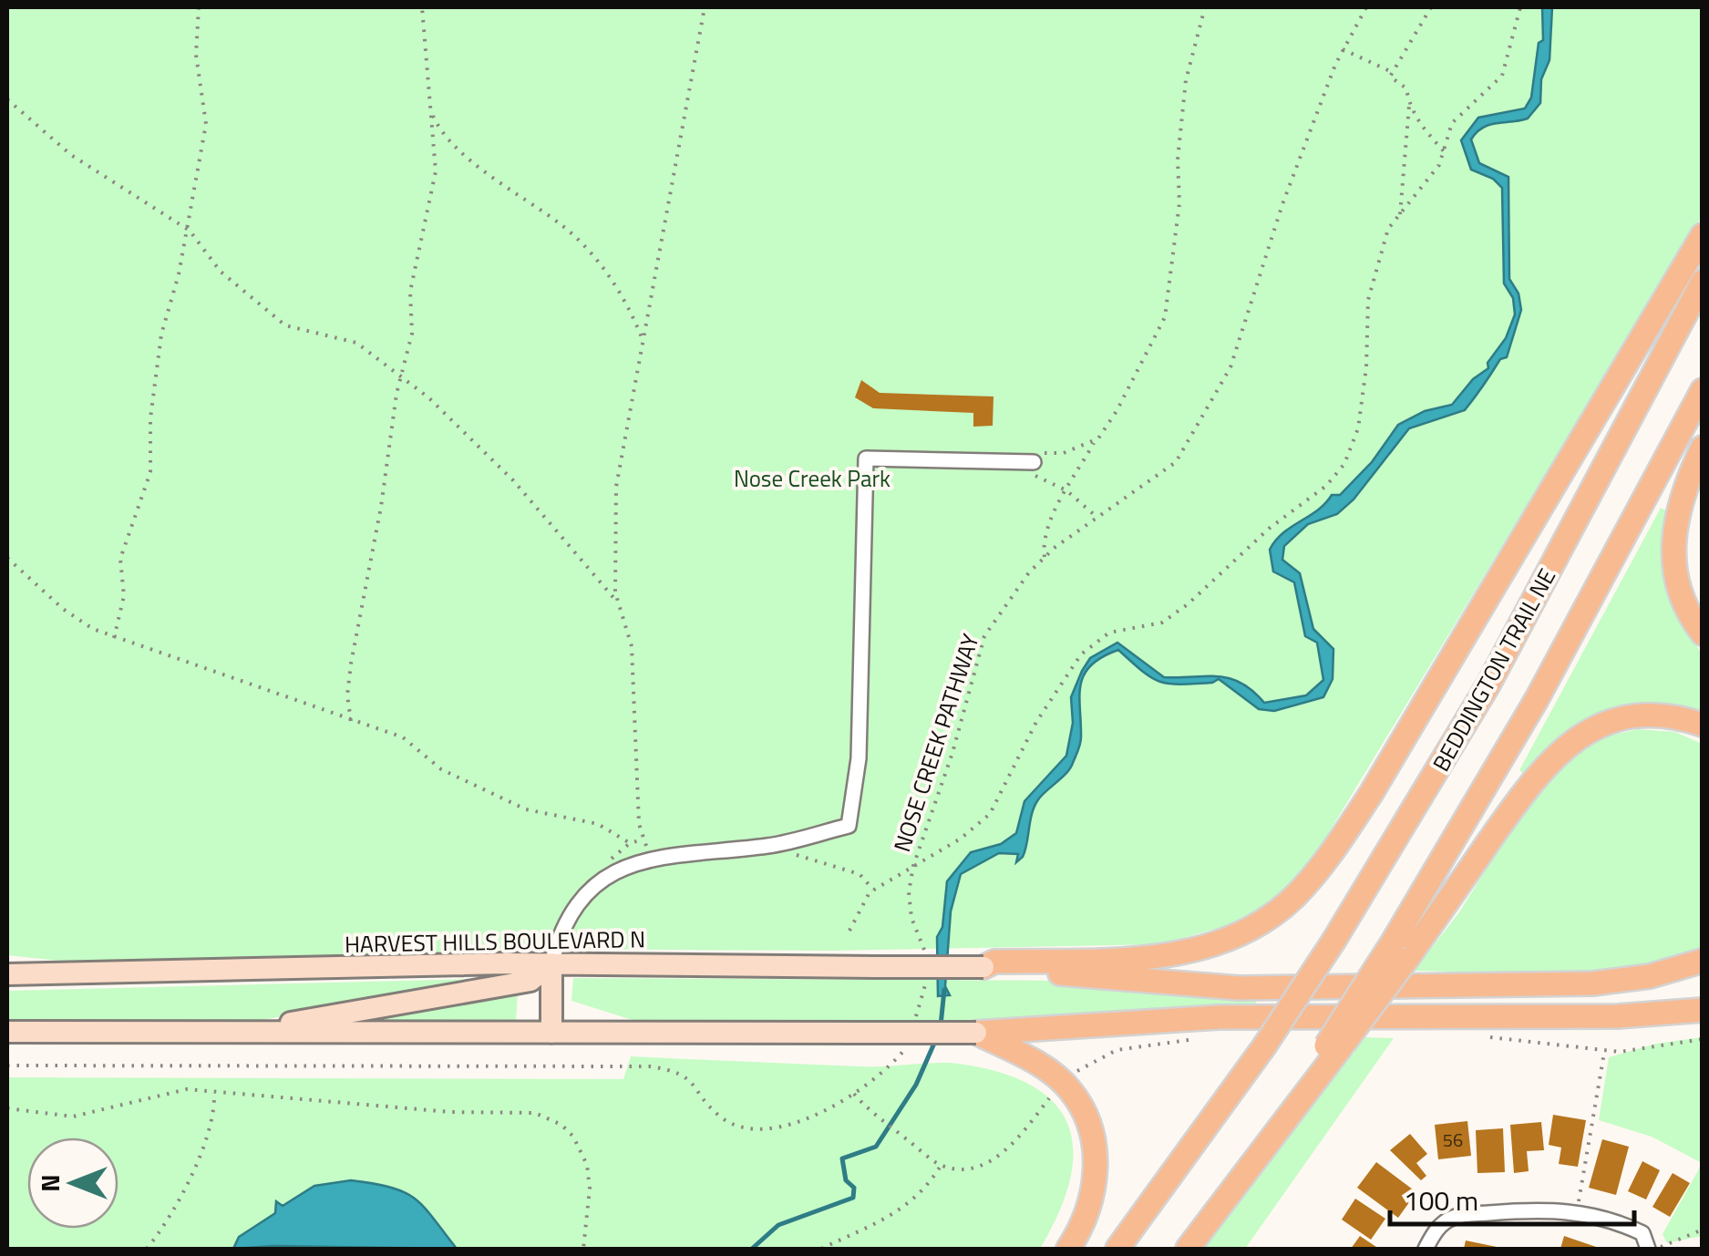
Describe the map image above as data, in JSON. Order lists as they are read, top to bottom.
{
  "streets": {
    "main road": ["BEDDINGTON TRAIL NE", "HARVEST HILLS BOULEVARD N"],
    "path": ["NOSE CREEK PATHWAY"]
  },
  "parks": ["Nose Creek Park"],
  "house_numbers": ["56"],
  "scale_bar": "100 m",
  "north": "left"
}
